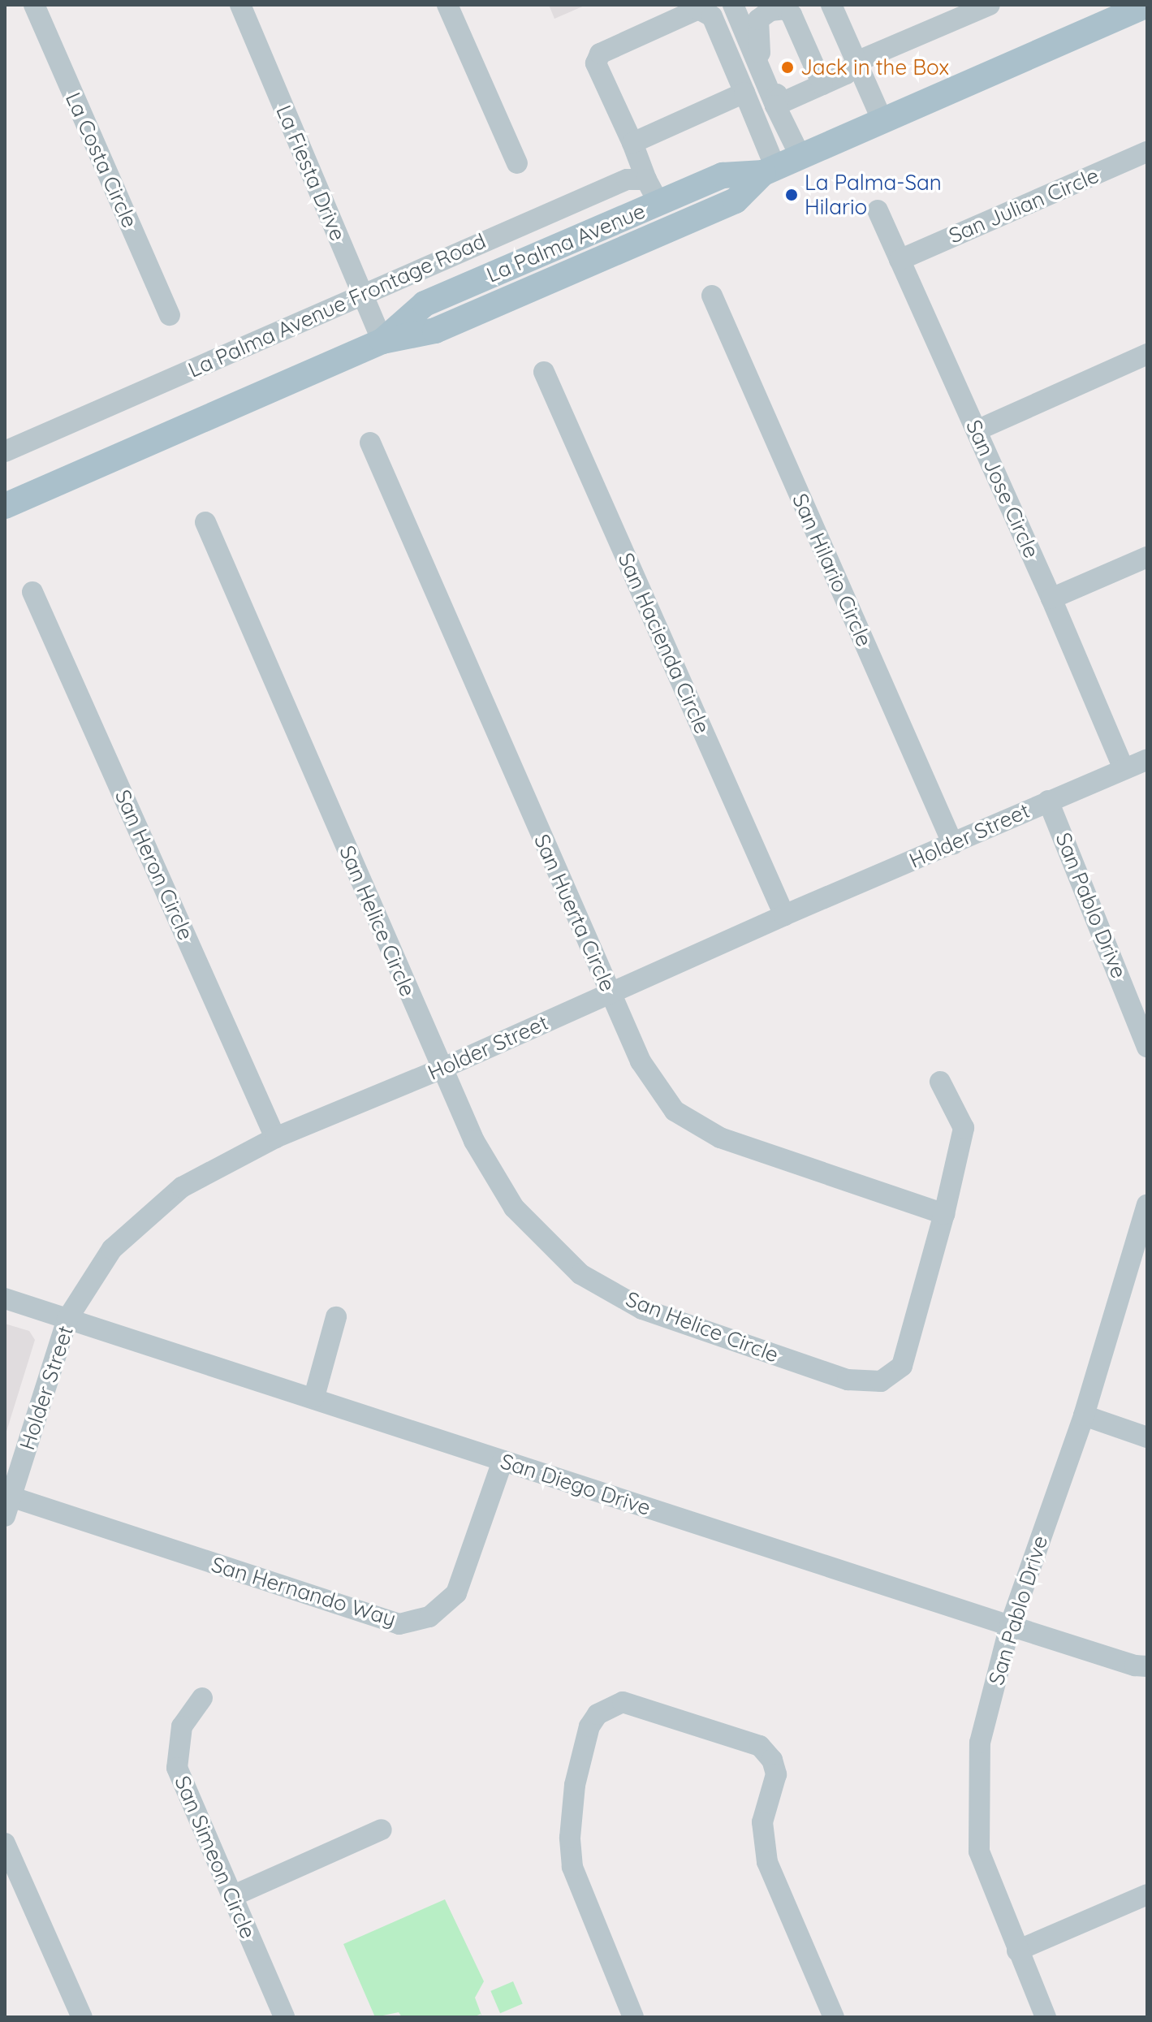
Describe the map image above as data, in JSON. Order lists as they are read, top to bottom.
{
  "streets": {
    "main road": ["La Palma Avenue"],
    "street": [
      "La Costa Circle",
      "La Fiesta Drive",
      "San Julian Circle",
      "La Palma Avenue Frontage Road",
      "San Jose Circle",
      "San Hilario Circle",
      "San Hacienda Circle",
      "Holder Street",
      "San Heron Circle",
      "San Pablo Drive",
      "San Huerta Circle",
      "San Helice Circle",
      "San Diego Drive",
      "San Hernando Way",
      "San Simeon Circle"
    ]
  },
  "crossings": [
    ["La Fiesta Drive", "La Palma Avenue"],
    ["La Fiesta Drive", "La Palma Avenue Frontage Road"],
    ["San Julian Circle", "San Jose Circle"],
    ["San Jose Circle", "Holder Street"],
    ["San Hilario Circle", "Holder Street"],
    ["San Hacienda Circle", "Holder Street"],
    ["Holder Street", "San Heron Circle"],
    ["Holder Street", "San Pablo Drive"],
    ["Holder Street", "San Huerta Circle"],
    ["Holder Street", "San Helice Circle"],
    ["Holder Street", "San Diego Drive"],
    ["Holder Street", "San Hernando Way"],
    ["San Pablo Drive", "San Diego Drive"],
    ["San Huerta Circle", "San Helice Circle"],
    ["San Diego Drive", "San Hernando Way"]
  ],
  "places": ["Jack in the Box", "La Palma-San Hilario"]
}
